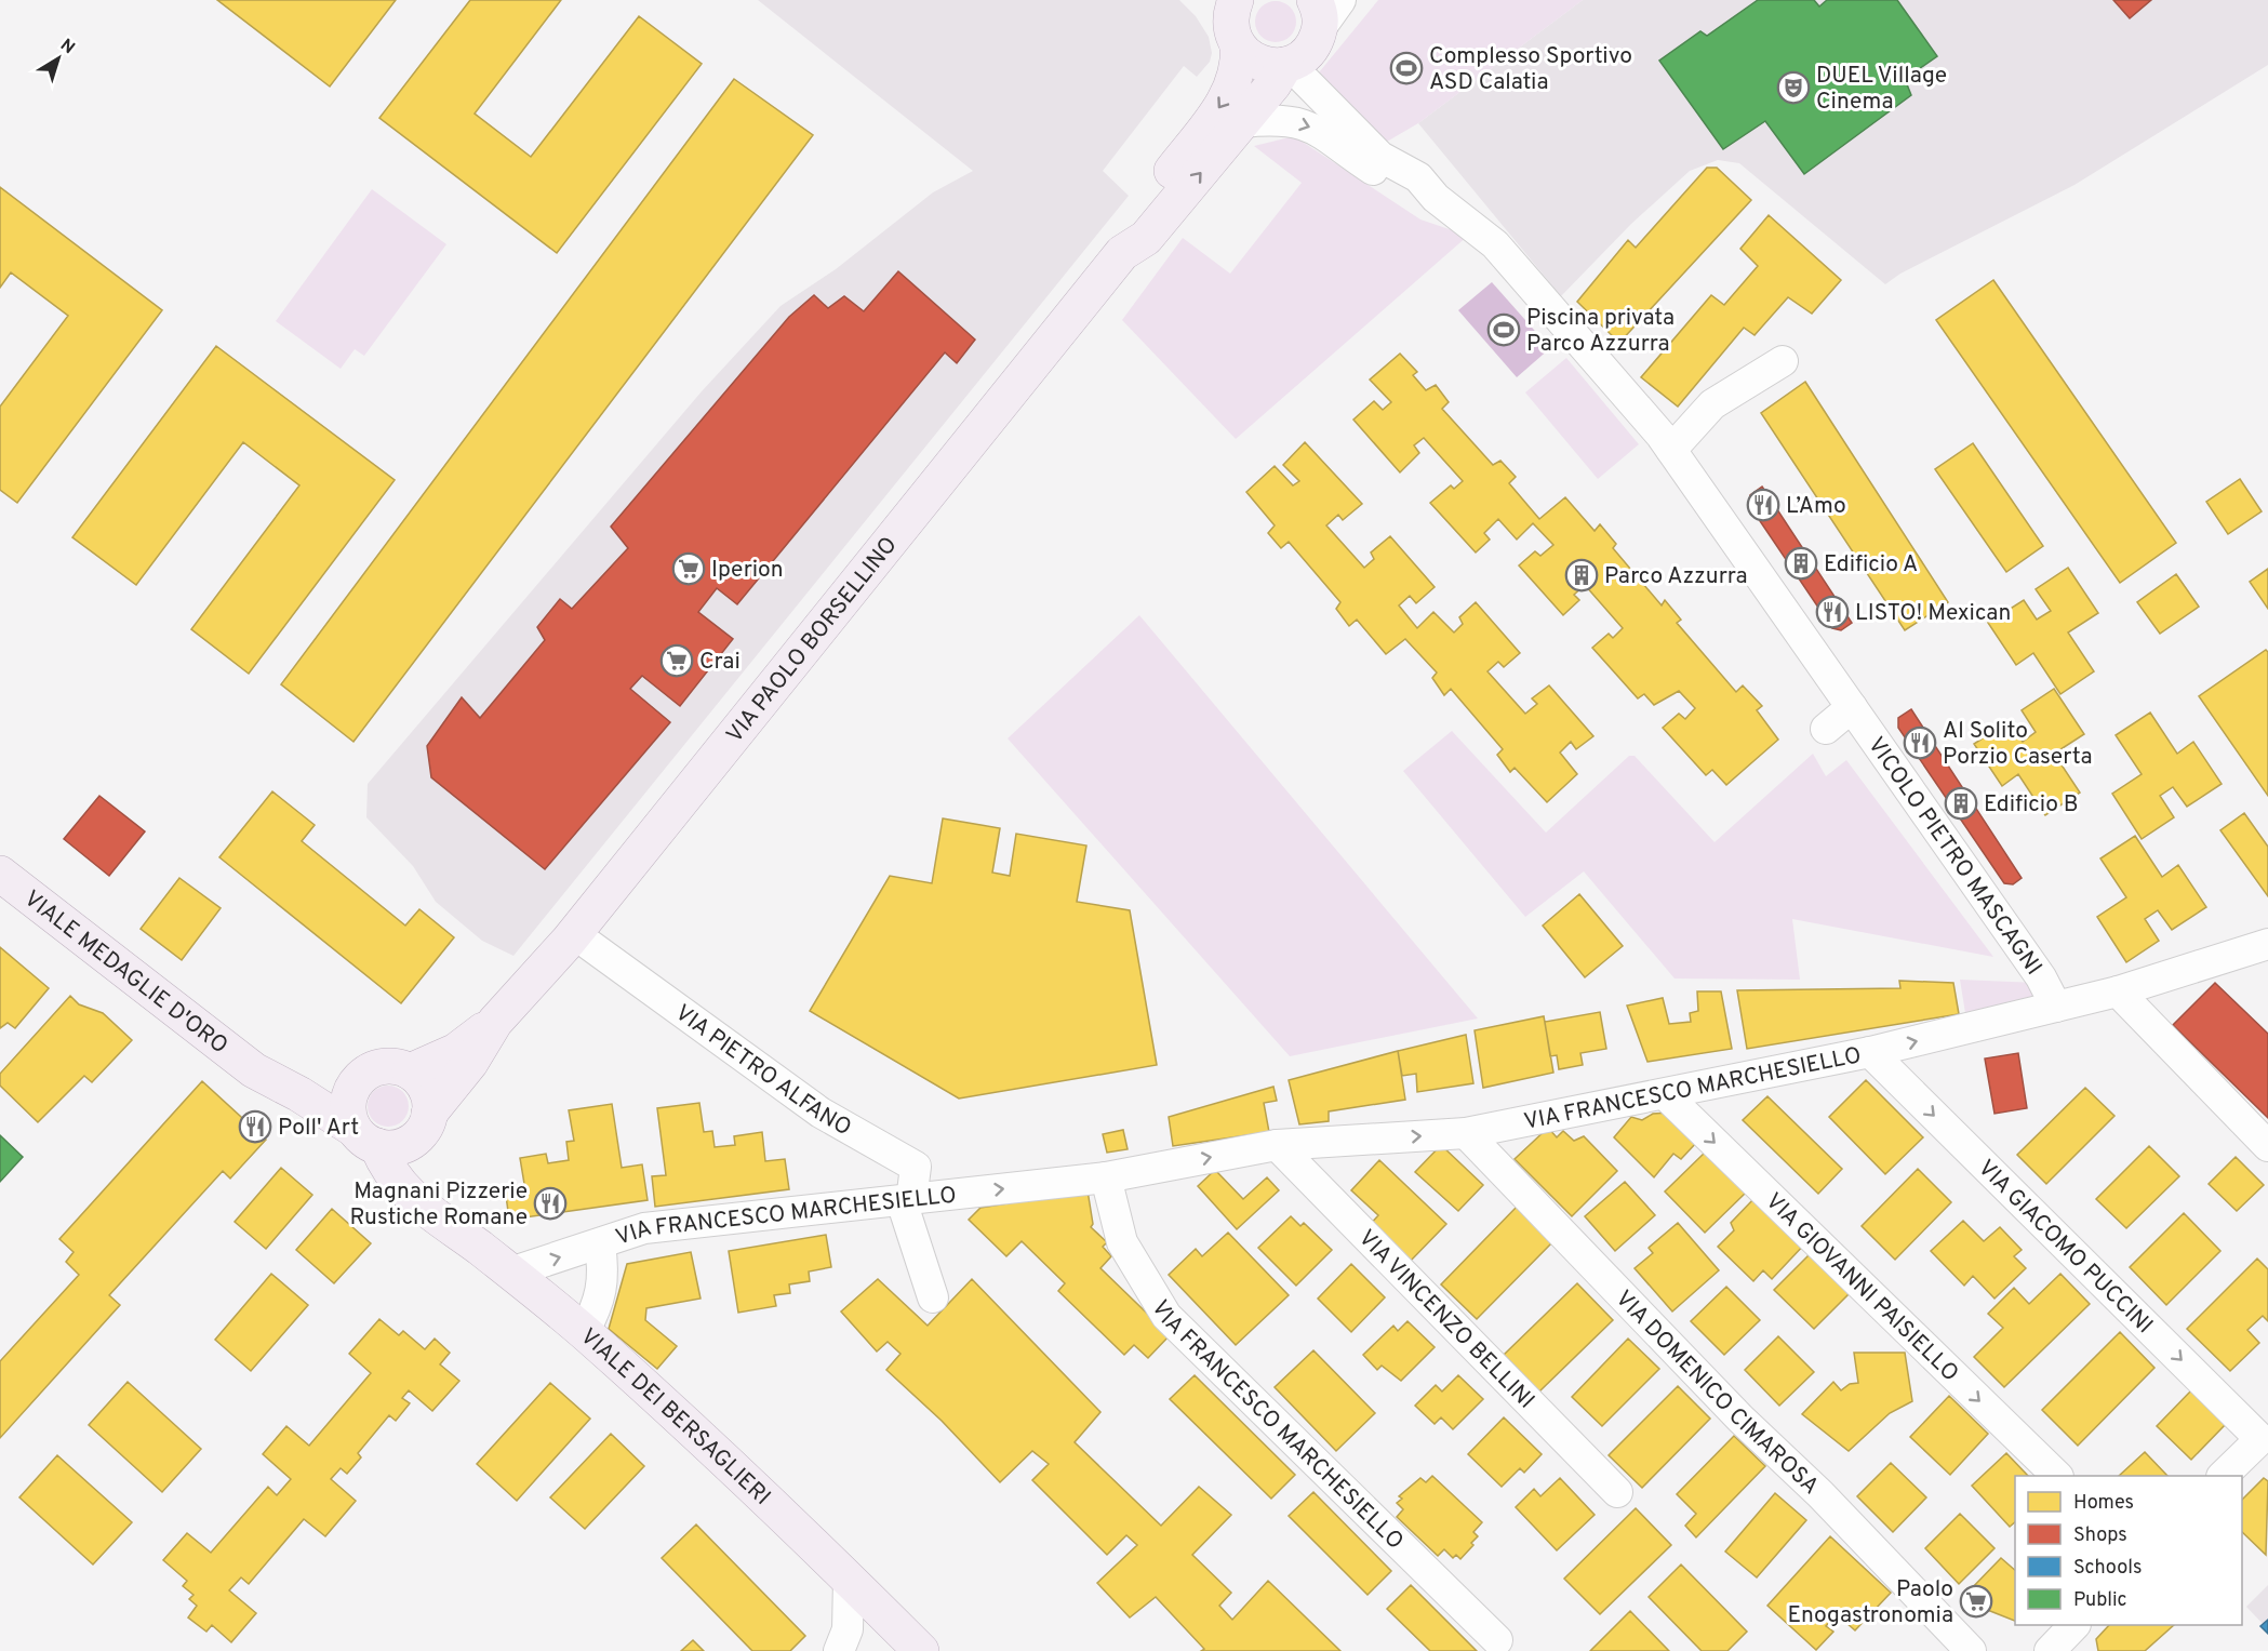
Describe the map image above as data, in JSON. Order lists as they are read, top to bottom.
{
  "streets": {
    "main road": ["VIA PAOLO BORSELLINO", "VIALE MEDAGLIE D'ORO", "VIALE DEI BERSAGLIERI"],
    "street": [
      "VICOLO PIETRO MASCAGNI",
      "VIA PIETRO ALFANO",
      "VIA FRANCESCO MARCHESIELLO",
      "VIA GIACOMO PUCCINI",
      "VIA GIOVANNI PAISIELLO",
      "VIA VINCENZO BELLINI",
      "VIA DOMENICO CIMAROSA"
    ]
  },
  "crossings": [
    ["VIA PAOLO BORSELLINO", "VICOLO PIETRO MASCAGNI"],
    ["VIA PAOLO BORSELLINO", "VIALE MEDAGLIE D'ORO"],
    ["VICOLO PIETRO MASCAGNI", "VIA FRANCESCO MARCHESIELLO"],
    ["VIALE MEDAGLIE D'ORO", "VIALE DEI BERSAGLIERI"],
    ["VIA PIETRO ALFANO", "VIA FRANCESCO MARCHESIELLO"],
    ["VIA FRANCESCO MARCHESIELLO", "VIA GIACOMO PUCCINI"],
    ["VIA FRANCESCO MARCHESIELLO", "VIA GIOVANNI PAISIELLO"],
    ["VIA FRANCESCO MARCHESIELLO", "VIA VINCENZO BELLINI"],
    ["VIA FRANCESCO MARCHESIELLO", "VIA DOMENICO CIMAROSA"],
    ["VIA FRANCESCO MARCHESIELLO", "VIALE DEI BERSAGLIERI"]
  ],
  "one_way": ["VIA FRANCESCO MARCHESIELLO", "VIA GIOVANNI PAISIELLO"],
  "places": {
    "sports": ["Complesso Sportivo ASD Calatia", "Piscina privata Parco Azzurra"],
    "theatre": ["DUEL Village Cinema"],
    "restaurant": [
      "L’Amo",
      "LISTO! Mexican",
      "Al Solito Porzio Caserta",
      "Poll' Art",
      "Magnani Pizzerie Rustiche Romane"
    ],
    "building": ["Edificio A", "Parco Azzurra", "Edificio B"],
    "supermarket": ["Iperion", "Crai", "Paolo Enogastronomia"]
  },
  "legend": [
    "Homes",
    "Shops",
    "Schools",
    "Public"
  ],
  "north": "top right"
}
